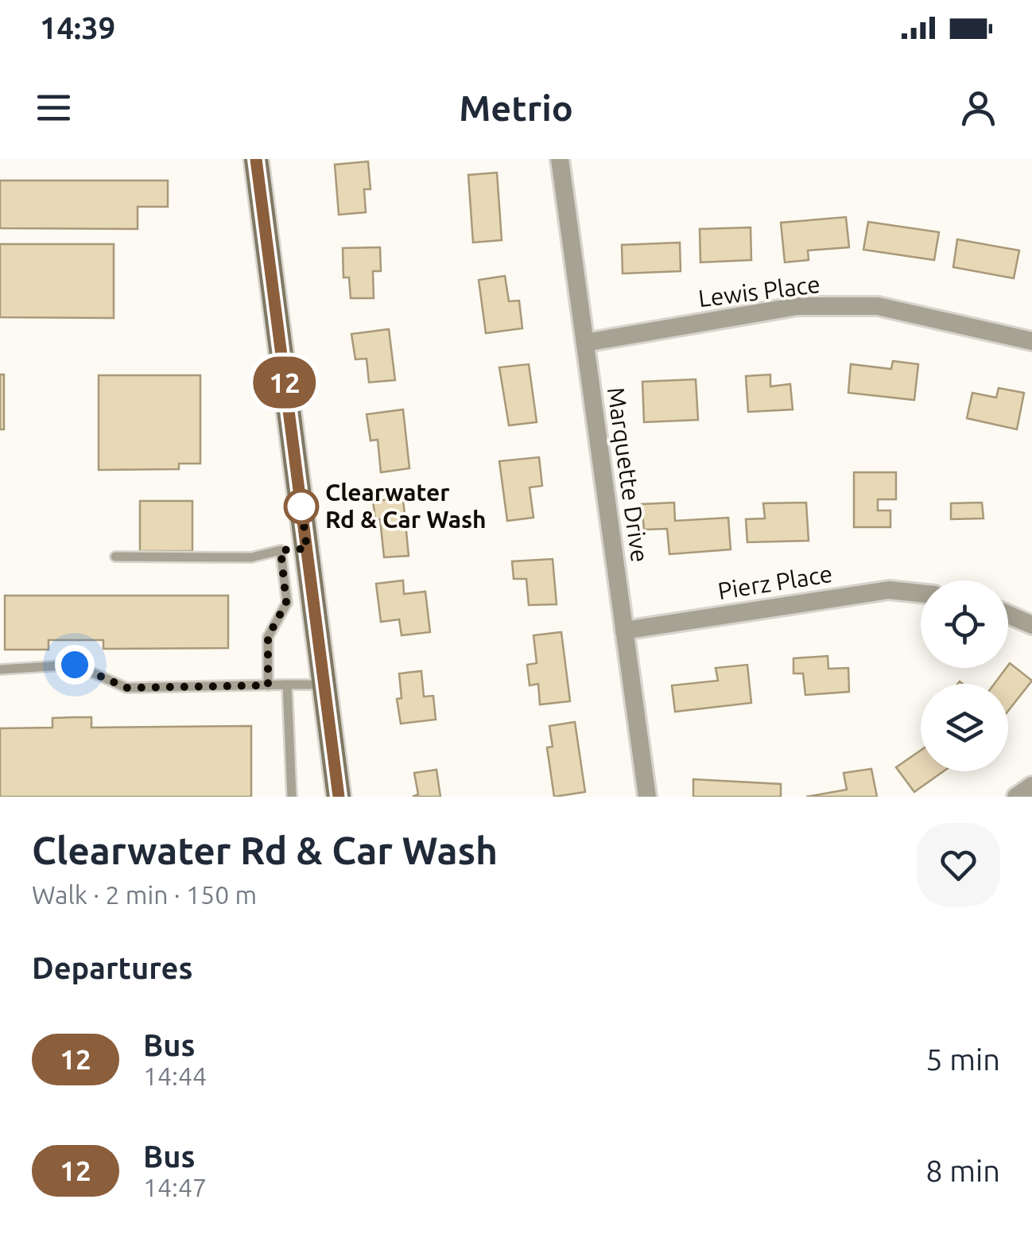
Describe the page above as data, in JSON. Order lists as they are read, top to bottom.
{
  "streets": {
    "street": ["Lewis Place", "Marquette Drive", "Pierz Place"]
  },
  "crossings": [
    ["Lewis Place", "Marquette Drive"],
    ["Marquette Drive", "Pierz Place"]
  ],
  "places": ["Clearwater Rd & Car Wash"],
  "lines": ["bus line 12"],
  "page": {
    "status": "14:39",
    "header": "Metrio",
    "on_map": "12",
    "heading": [
      ["Clearwater Rd & Car Wash", "Walk · 2 min · 150 m"],
      "Departures"
    ],
    "list": [
      {
        "mark": "12",
        "name": "Bus",
        "note": "14:44",
        "value": "5 min"
      },
      {
        "mark": "12",
        "name": "Bus",
        "note": "14:47",
        "value": "8 min"
      }
    ]
  }
}
